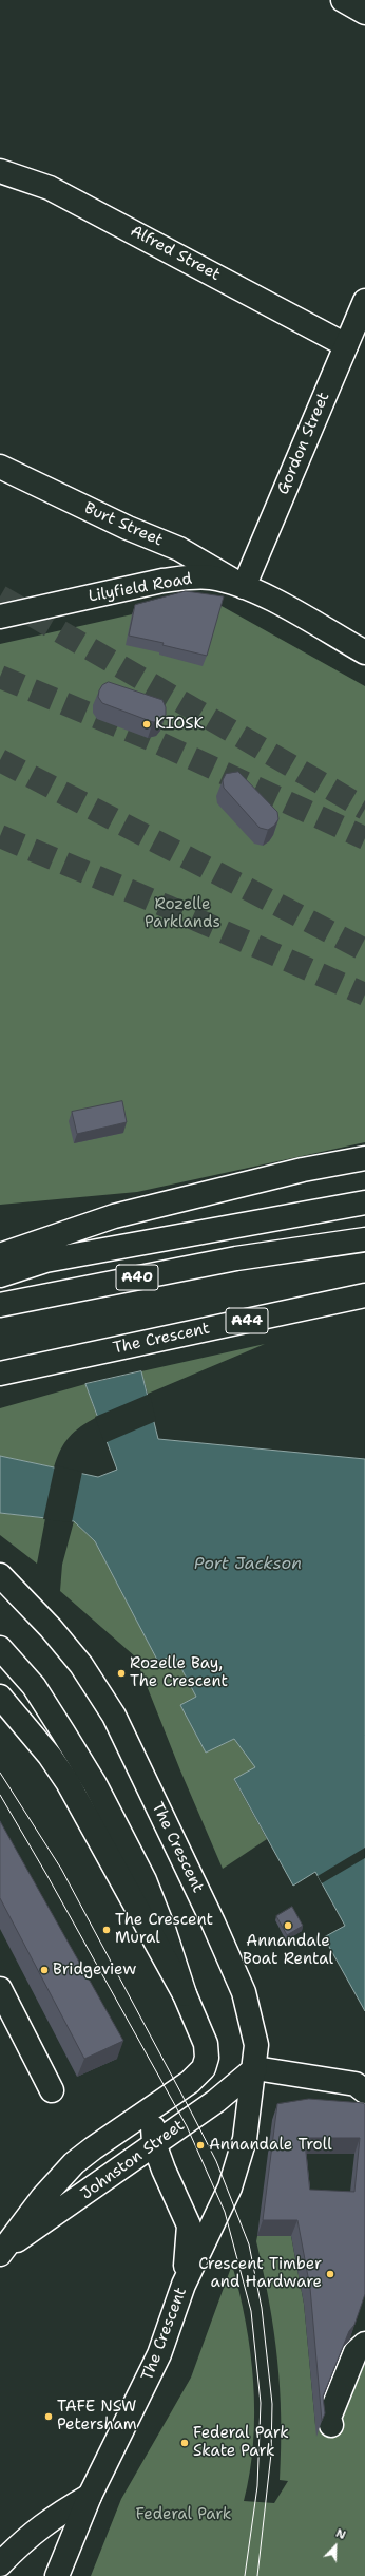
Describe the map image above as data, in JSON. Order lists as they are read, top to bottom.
{
  "streets": {
    "main road": [
      "Alfred Street",
      "Gordon Street",
      "Burt Street",
      "Lilyfield Road",
      "A40",
      "A44",
      "The Crescent",
      "Johnston Street"
    ]
  },
  "crossings": [
    ["Alfred Street", "Gordon Street"],
    ["Gordon Street", "Burt Street"],
    ["Gordon Street", "Lilyfield Road"],
    ["Burt Street", "Lilyfield Road"],
    ["The Crescent", "Johnston Street"]
  ],
  "water": ["Port Jackson"],
  "parks": ["Rozelle Parklands", "Federal Park"],
  "places": [
    "KIOSK",
    "Rozelle Bay, The Crescent",
    "Annandale Boat Rental",
    "The Crescent Mural",
    "Bridgeview",
    "Annandale Troll",
    "Crescent Timber and Hardware",
    "TAFE NSW Petersham",
    "Federal Park Skate Park"
  ],
  "north": "top right"
}
